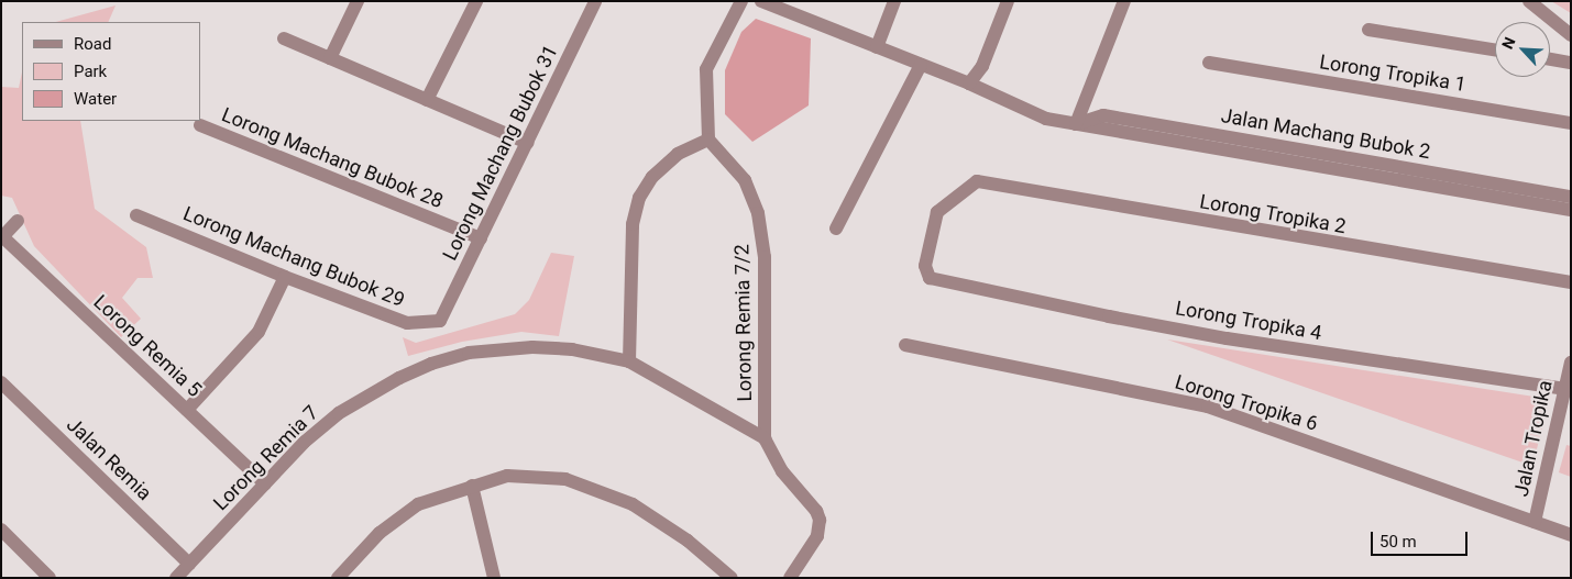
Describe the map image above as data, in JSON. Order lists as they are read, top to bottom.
{
  "streets": {
    "street": [
      "Lorong Tropika 1",
      "Jalan Machang Bubok 2",
      "Lorong Machang Bubok 31",
      "Lorong Machang Bubok 28",
      "Lorong Tropika 2",
      "Lorong Machang Bubok 29",
      "Lorong Tropika 4",
      "Lorong Remia 7/2",
      "Lorong Remia 5",
      "Lorong Tropika 6",
      "Jalan Tropika",
      "Lorong Remia 7",
      "Jalan Remia"
    ]
  },
  "crossings": [
    ["Lorong Machang Bubok 31", "Lorong Machang Bubok 28"],
    ["Lorong Machang Bubok 31", "Lorong Machang Bubok 29"],
    ["Lorong Tropika 2", "Lorong Tropika 4"],
    ["Lorong Tropika 4", "Jalan Tropika"],
    ["Lorong Remia 7/2", "Lorong Remia 7"],
    ["Lorong Remia 5", "Lorong Remia 7"],
    ["Lorong Tropika 6", "Jalan Tropika"],
    ["Lorong Remia 7", "Jalan Remia"]
  ],
  "legend": ["Road", "Park", "Water"],
  "scale_bar": "50 m",
  "north": "top left"
}
